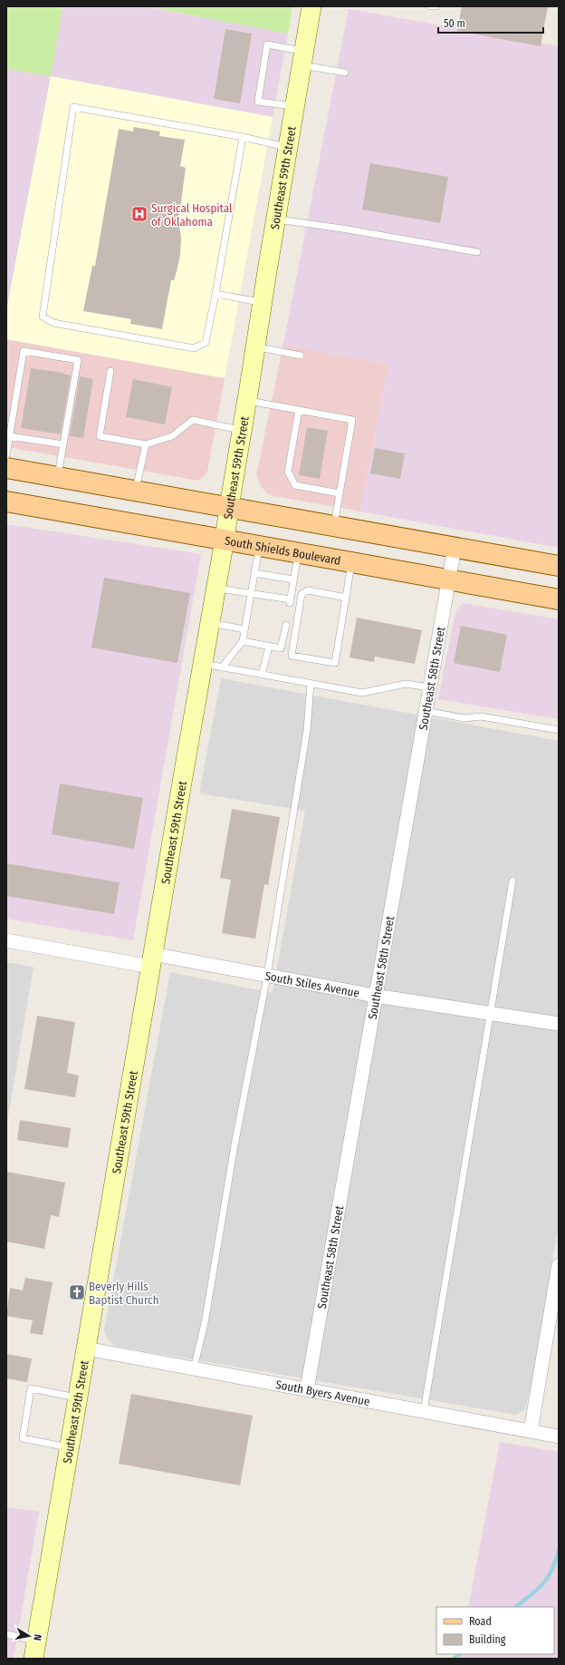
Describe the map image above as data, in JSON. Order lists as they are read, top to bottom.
{
  "streets": {
    "main road": ["Southeast 59th Street", "South Shields Boulevard"],
    "street": ["Southeast 58th Street", "South Stiles Avenue", "South Byers Avenue"]
  },
  "crossings": [
    ["Southeast 59th Street", "South Shields Boulevard"],
    ["Southeast 59th Street", "South Stiles Avenue"],
    ["Southeast 59th Street", "South Byers Avenue"],
    ["South Shields Boulevard", "Southeast 58th Street"],
    ["Southeast 58th Street", "South Stiles Avenue"],
    ["Southeast 58th Street", "South Byers Avenue"]
  ],
  "places": {
    "hospital": ["Surgical Hospital of Oklahoma"],
    "church": ["Beverly Hills Baptist Church"]
  },
  "legend": ["Road", "Building"],
  "scale_bar": "50 m",
  "north": "right"
}
